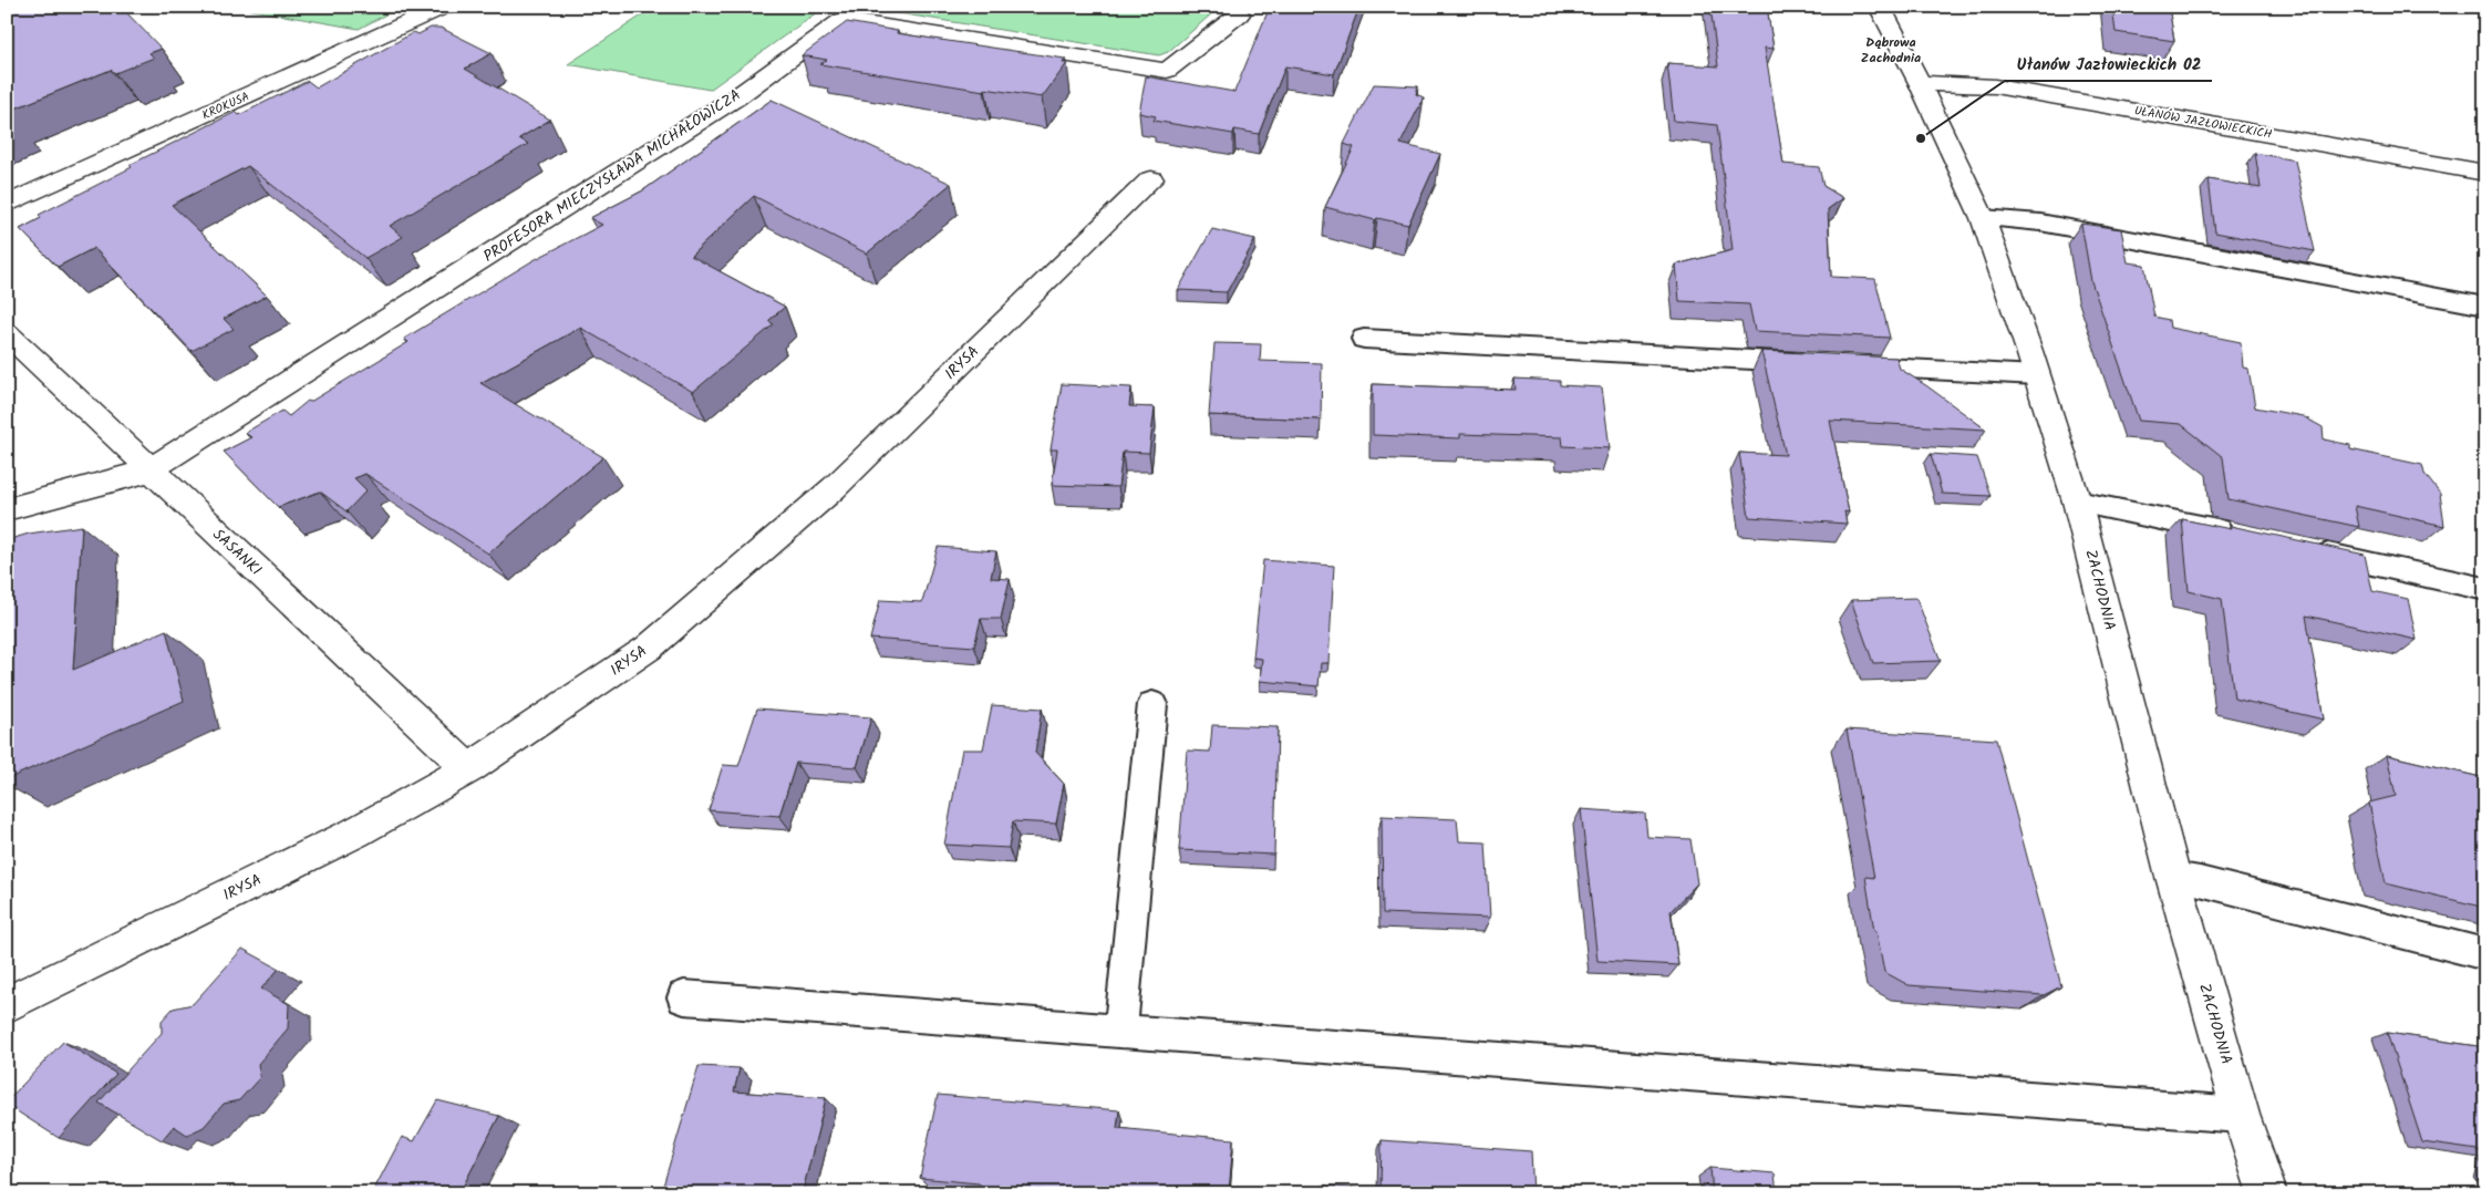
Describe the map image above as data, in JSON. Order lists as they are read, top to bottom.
{
  "streets": {
    "street": [
      "KROKUSA",
      "UŁANÓW JAZŁOWIECKICH",
      "PROFESORA MIECZYSŁAWA MICHAŁOWICZA",
      "IRYSA",
      "SASANKI",
      "ZACHODNIA"
    ]
  },
  "crossings": [
    ["UŁANÓW JAZŁOWIECKICH", "ZACHODNIA"],
    ["PROFESORA MIECZYSŁAWA MICHAŁOWICZA", "SASANKI"],
    ["IRYSA", "SASANKI"]
  ],
  "districts": ["Dąbrowa Zachodnia"],
  "places": ["Ułanów Jazłowieckich 02"]
}
